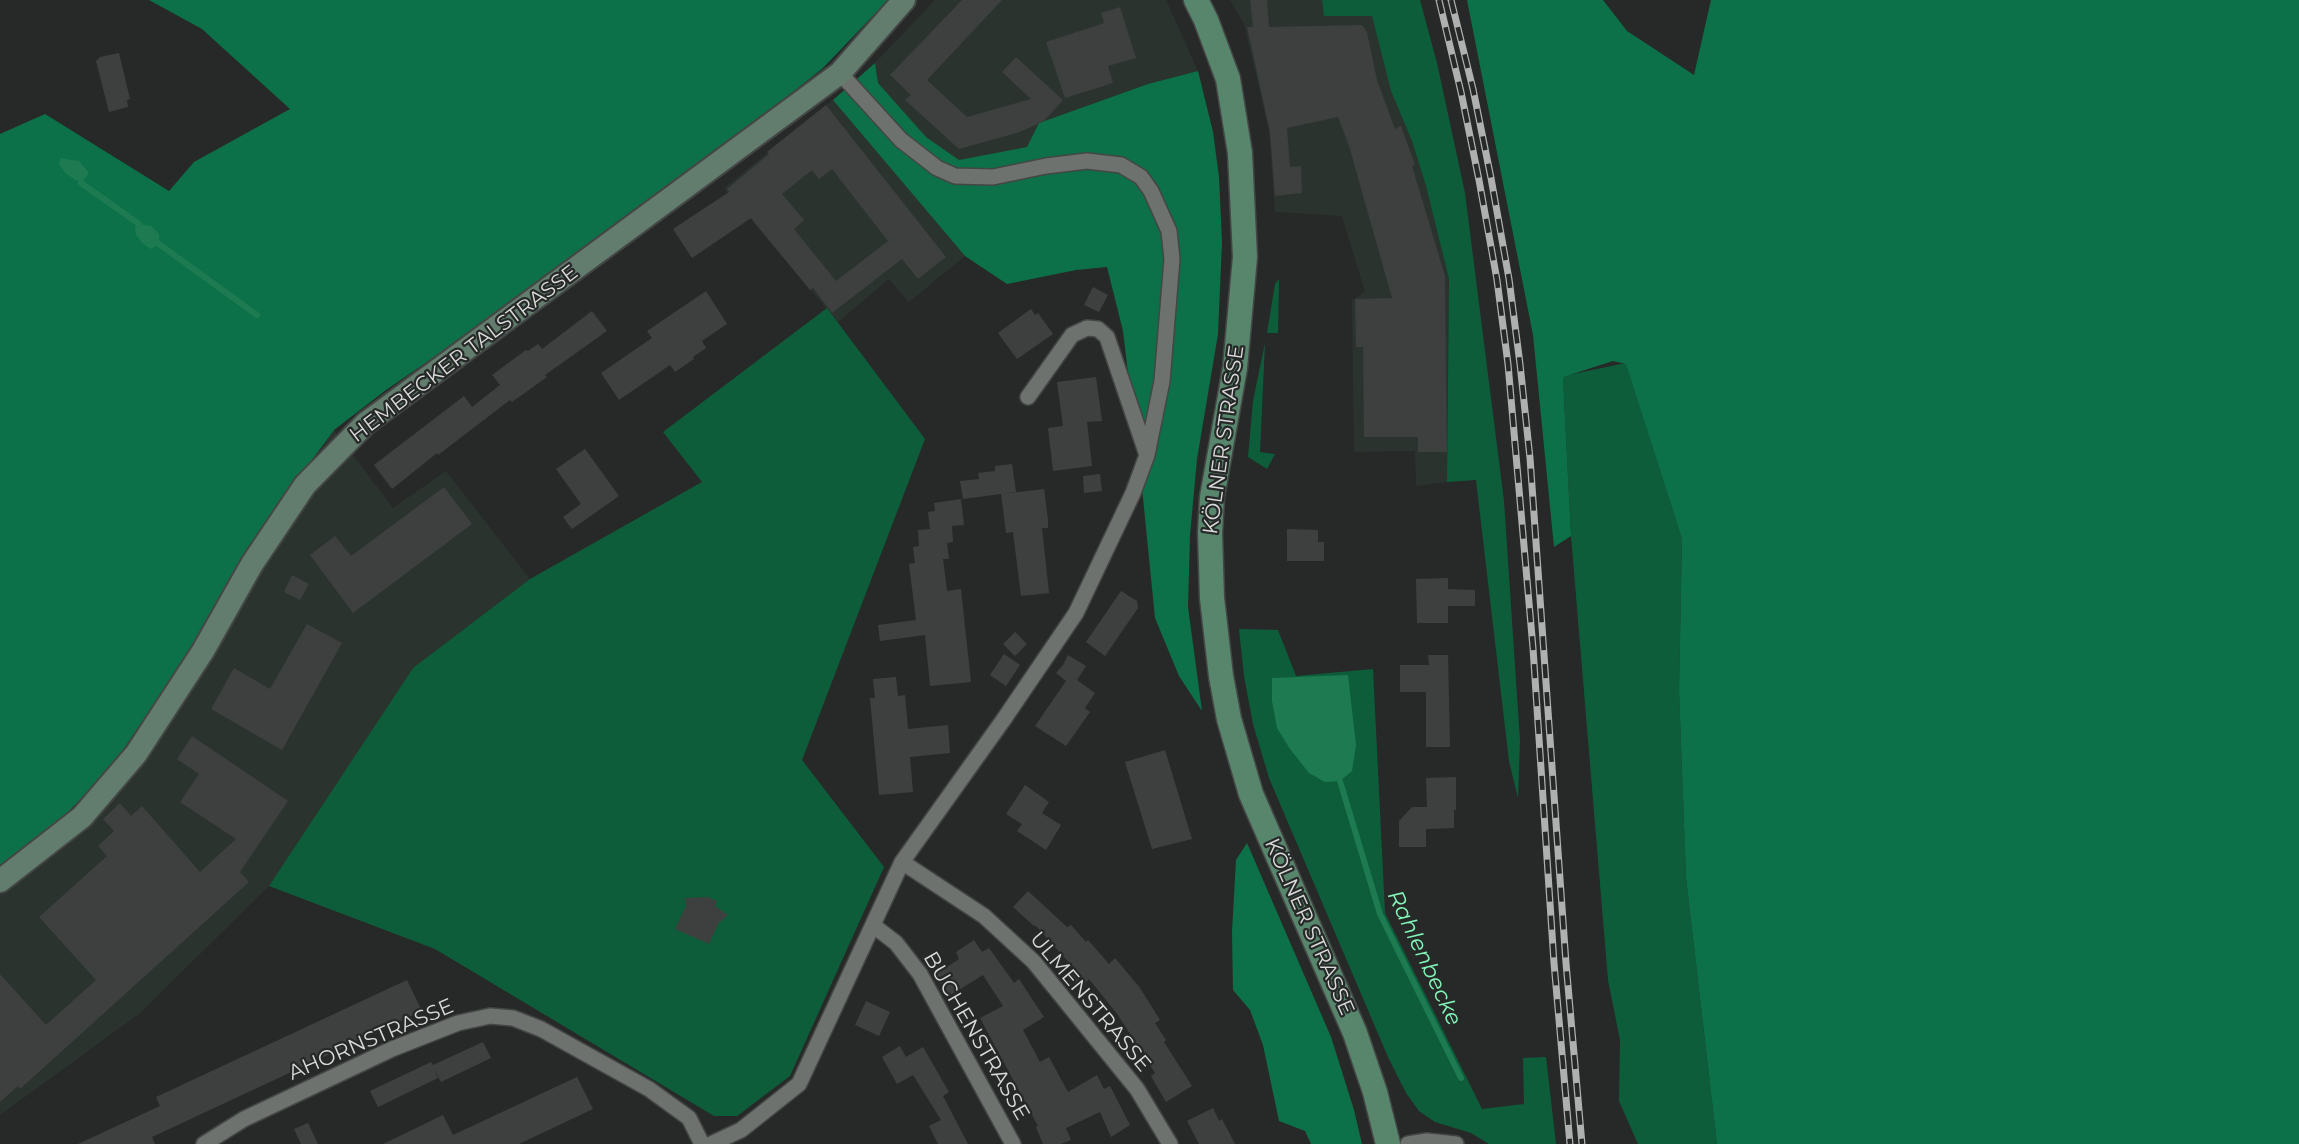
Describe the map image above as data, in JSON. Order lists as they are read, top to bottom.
{
  "streets": {
    "main road": ["KÖLNER STRASSE"],
    "street": [
      "HEMBECKER TALSTRASSE",
      "ULMENSTRASSE",
      "BUCHENSTRASSE",
      "AHORNSTRASSE"
    ]
  },
  "water": ["Rahlenbecke"]
}
